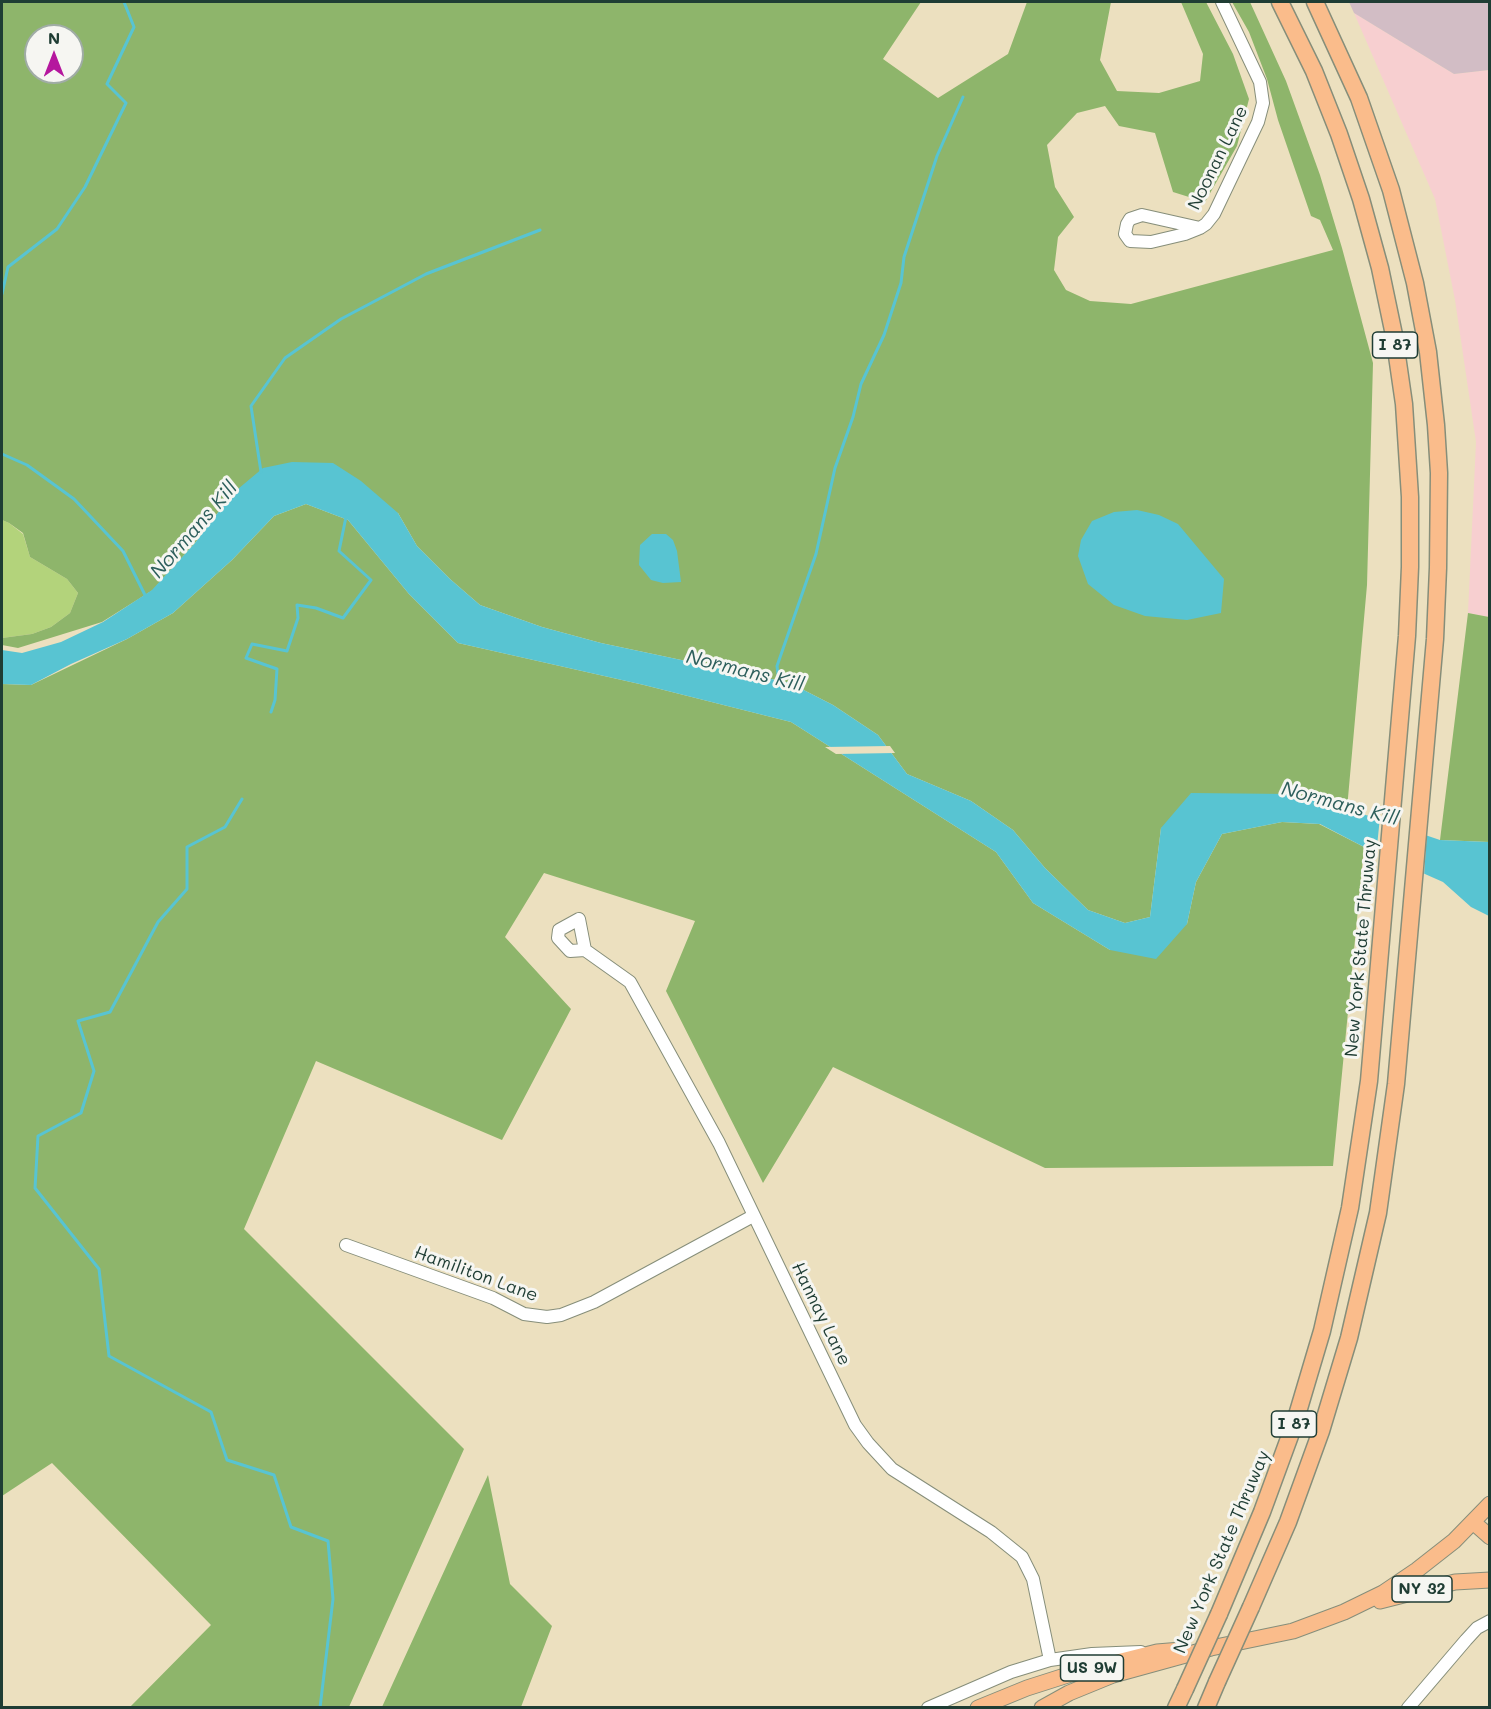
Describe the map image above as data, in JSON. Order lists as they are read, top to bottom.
{
  "streets": {
    "highway": ["I 87", "New York State Thruway"],
    "main road": ["NY 32", "US 9W"],
    "street": ["Noonan Lane", "Hamiliton Lane", "Hannay Lane"]
  },
  "crossings": [
    ["Hamiliton Lane", "Hannay Lane"],
    ["NY 32", "US 9W"]
  ],
  "water": ["Normans Kill"],
  "north": "top"
}
